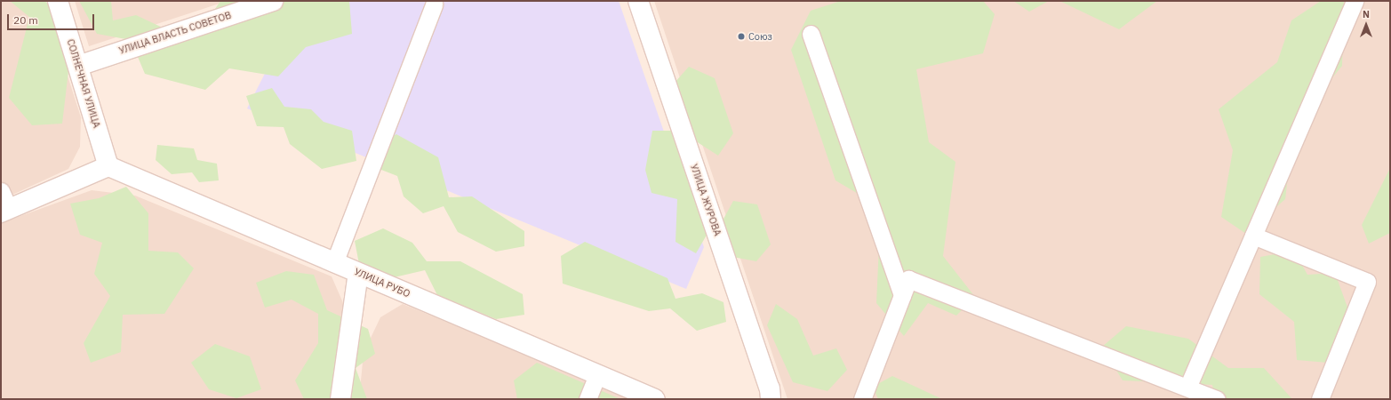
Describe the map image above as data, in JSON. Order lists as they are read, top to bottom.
{
  "streets": {
    "street": [
      "УЛИЦА ВЛАСТЬ СОВЕТОВ",
      "СОЛНЕЧНАЯ УЛИЦА",
      "УЛИЦА ЖУРОВА",
      "УЛИЦА РУБО"
    ]
  },
  "crossings": [
    ["УЛИЦА ВЛАСТЬ СОВЕТОВ", "СОЛНЕЧНАЯ УЛИЦА"],
    ["СОЛНЕЧНАЯ УЛИЦА", "УЛИЦА РУБО"]
  ],
  "places": ["Союз"],
  "scale_bar": "20 m",
  "north": "top"
}
